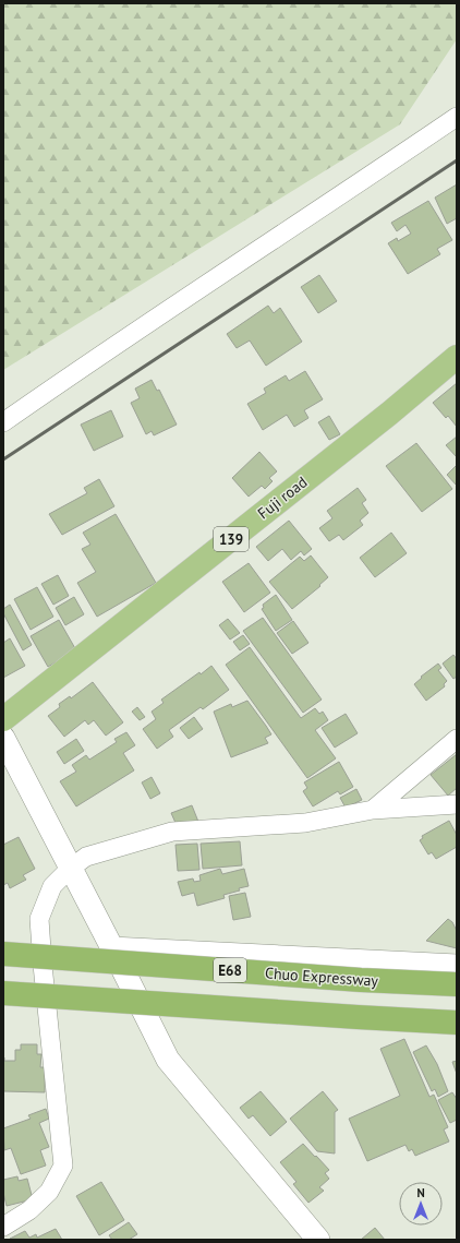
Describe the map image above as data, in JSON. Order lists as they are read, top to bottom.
{
  "streets": {
    "highway": [
      "Fuji road",
      "139",
      "E68",
      "Chuo Expressway"
    ]
  },
  "north": "top"
}
